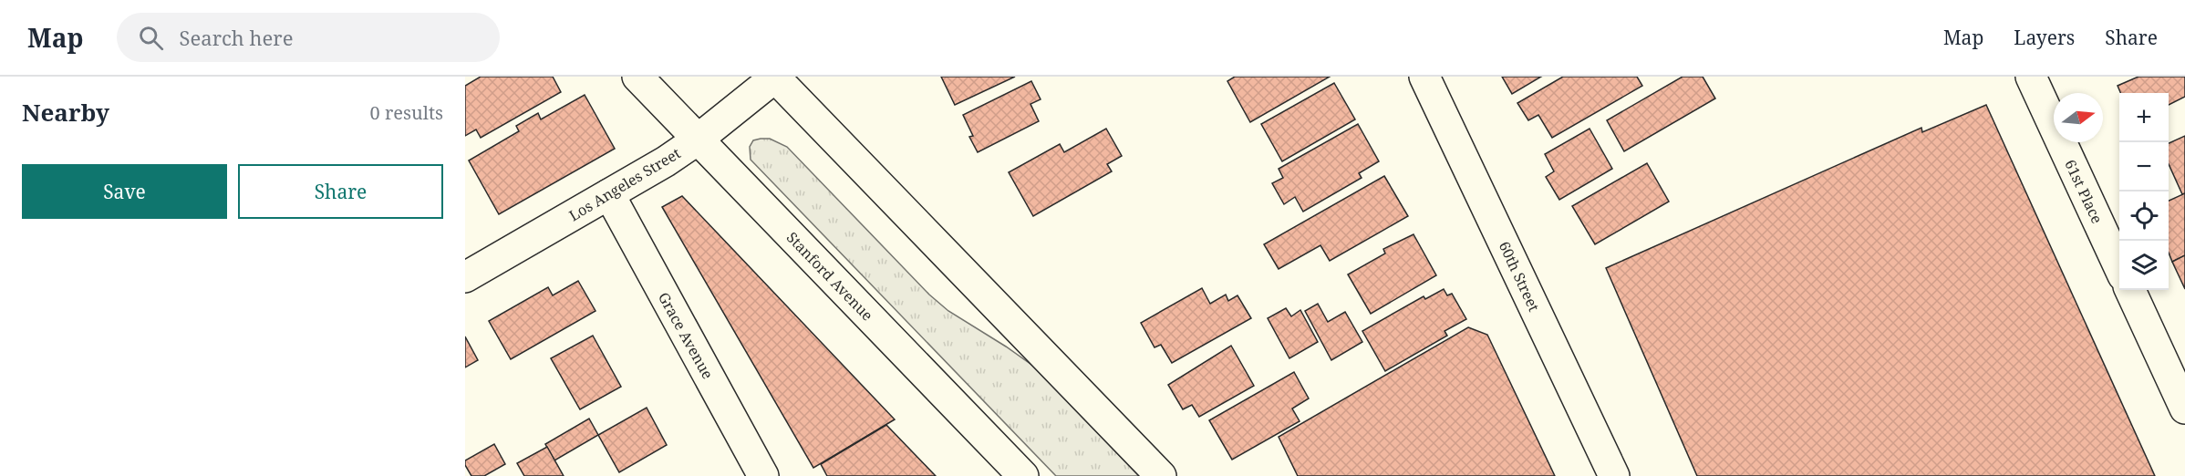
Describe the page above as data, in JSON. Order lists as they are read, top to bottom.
{
  "streets": {
    "street": [
      "Los Angeles Street",
      "61st Place",
      "Stanford Avenue",
      "60th Street",
      "Grace Avenue"
    ]
  },
  "crossings": [
    ["Los Angeles Street", "Stanford Avenue"],
    ["Los Angeles Street", "Grace Avenue"]
  ],
  "north": "right",
  "page": {
    "header": "Map",
    "search": "Search here",
    "nav": ["Map", "Layers", "Share"],
    "heading": ["Nearby", "0 results"],
    "map_buttons": ["+", "−"],
    "buttons": ["Save", "Share"]
  }
}
